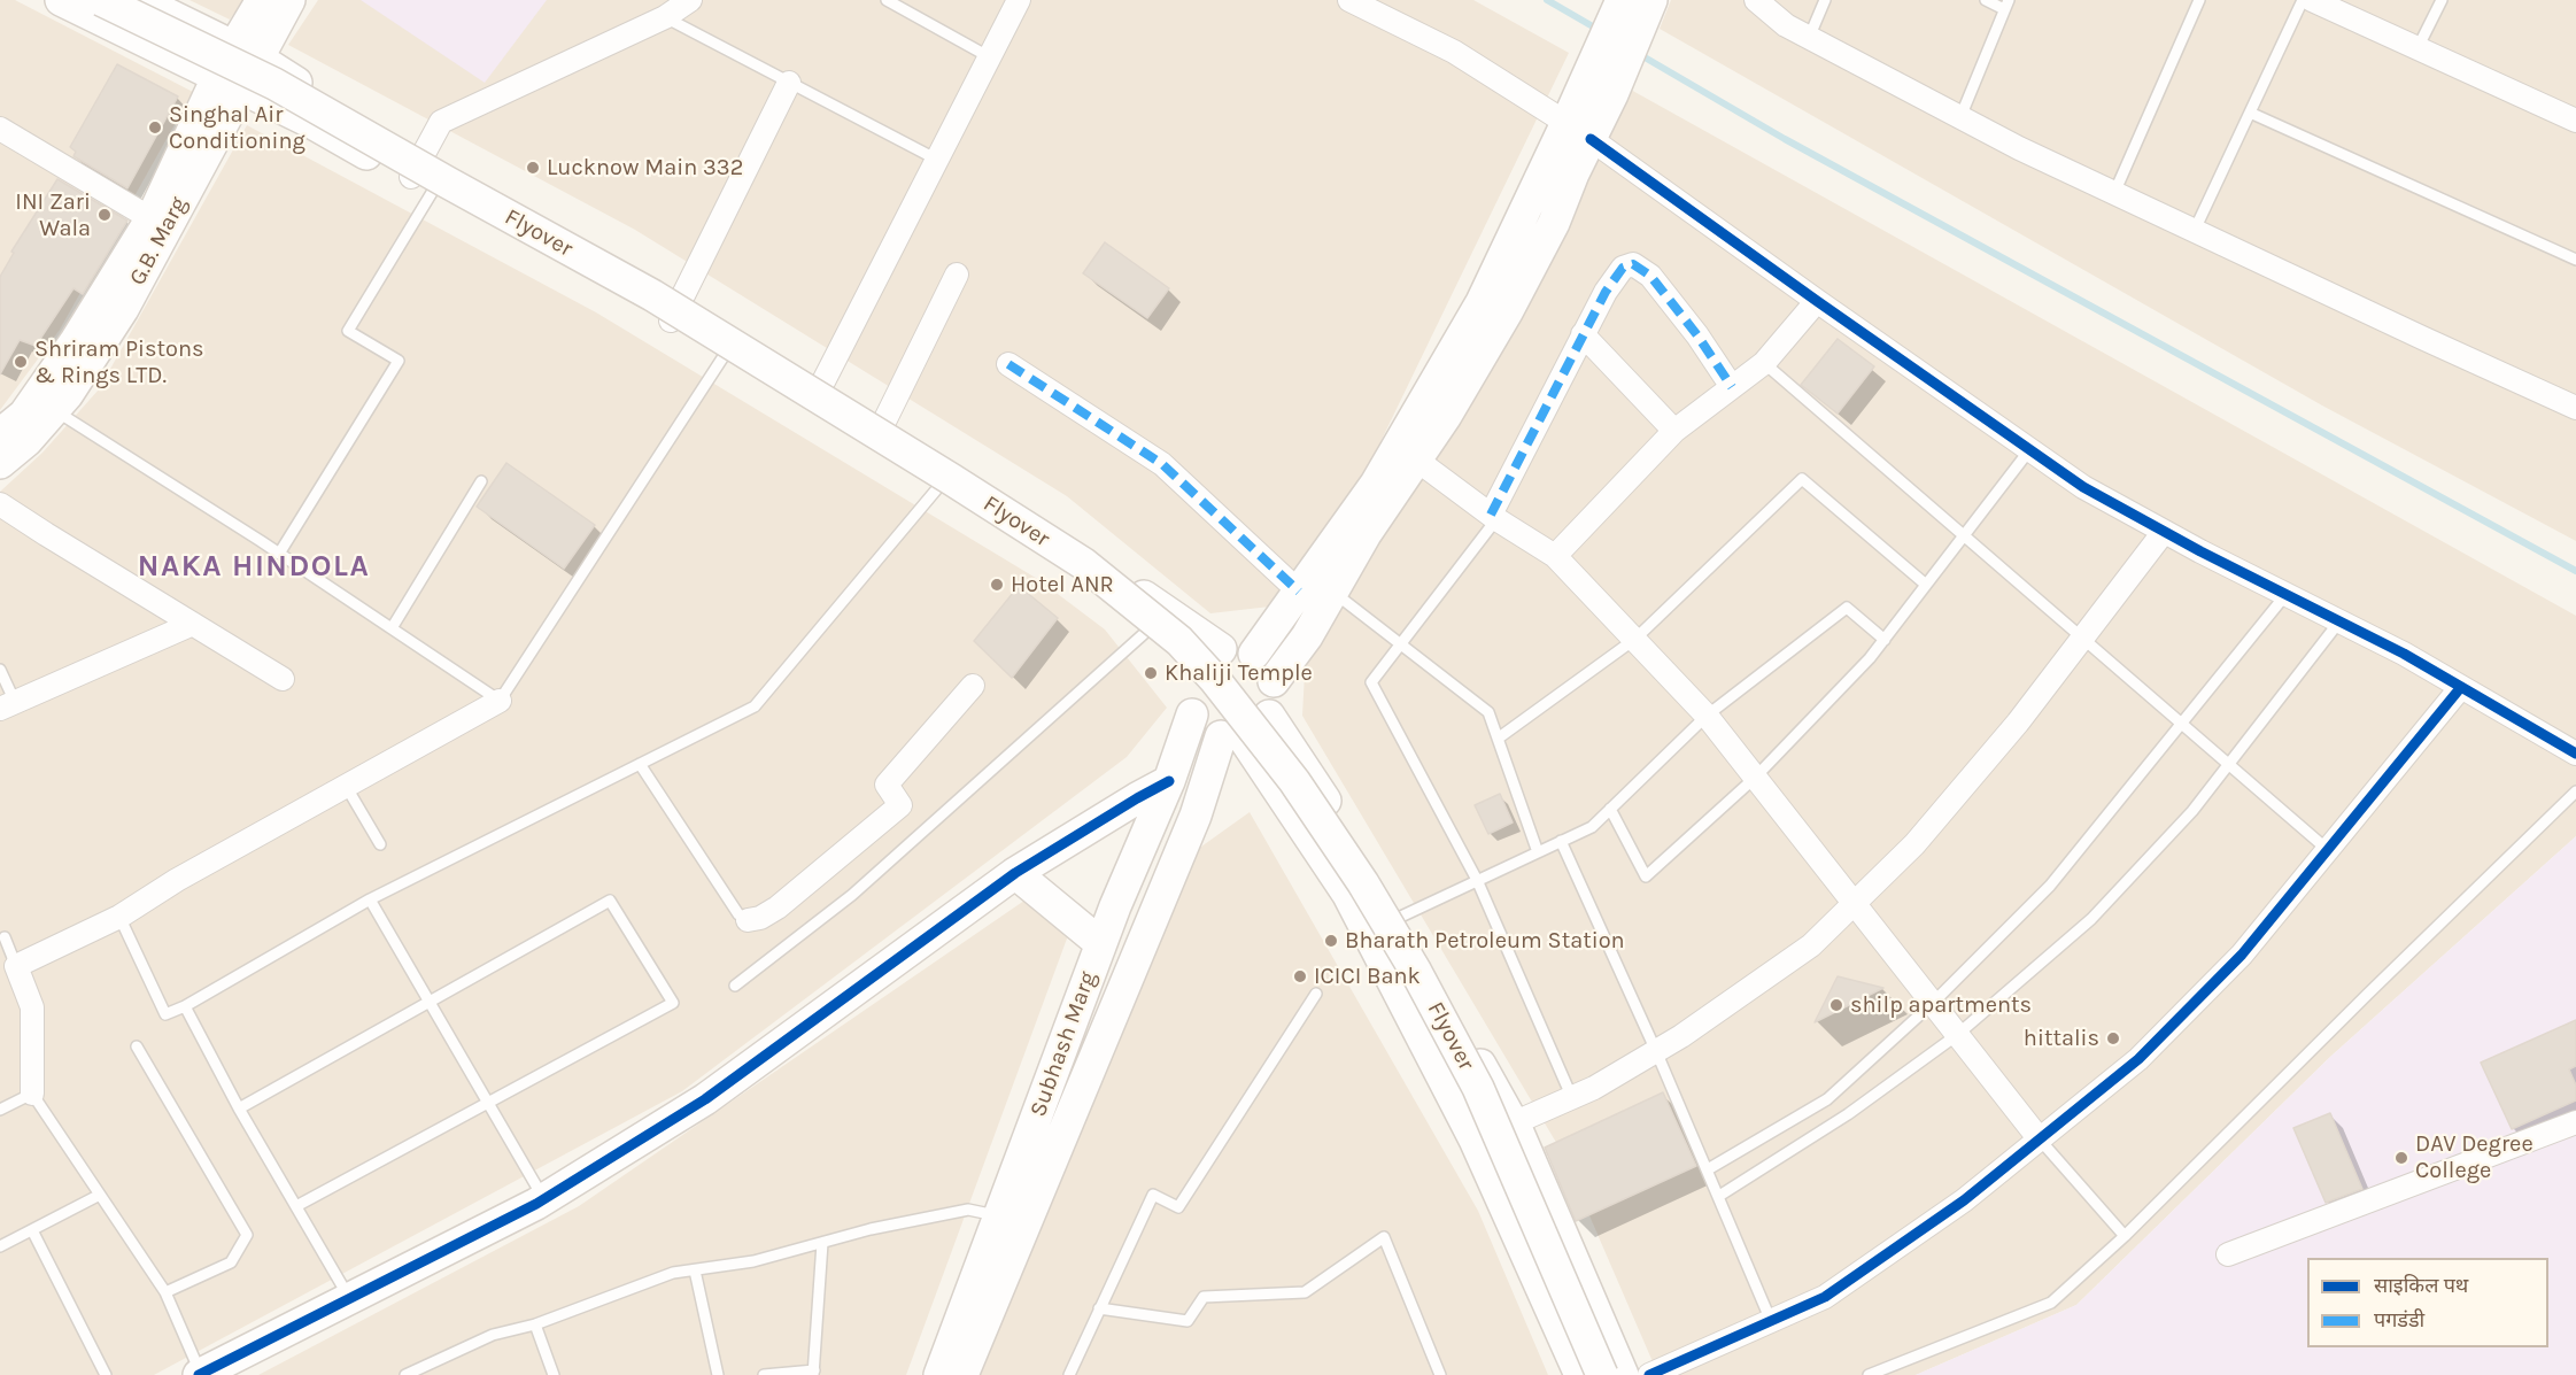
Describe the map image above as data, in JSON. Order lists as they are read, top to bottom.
{
  "streets": {
    "main road": ["Flyover", "G.B. Marg", "Subhash Marg"]
  },
  "districts": ["NAKA HINDOLA"],
  "places": [
    "Singhal Air Conditioning",
    "Lucknow Main 332",
    "INI Zari Wala",
    "Shriram Pistons & Rings LTD.",
    "Hotel ANR",
    "Khaliji Temple",
    "Bharath Petroleum Station",
    "ICICI Bank",
    "shilp apartments",
    "hittalis",
    "DAV Degree College"
  ],
  "legend": ["साइकिल पथ", "पगडंडी"]
}
